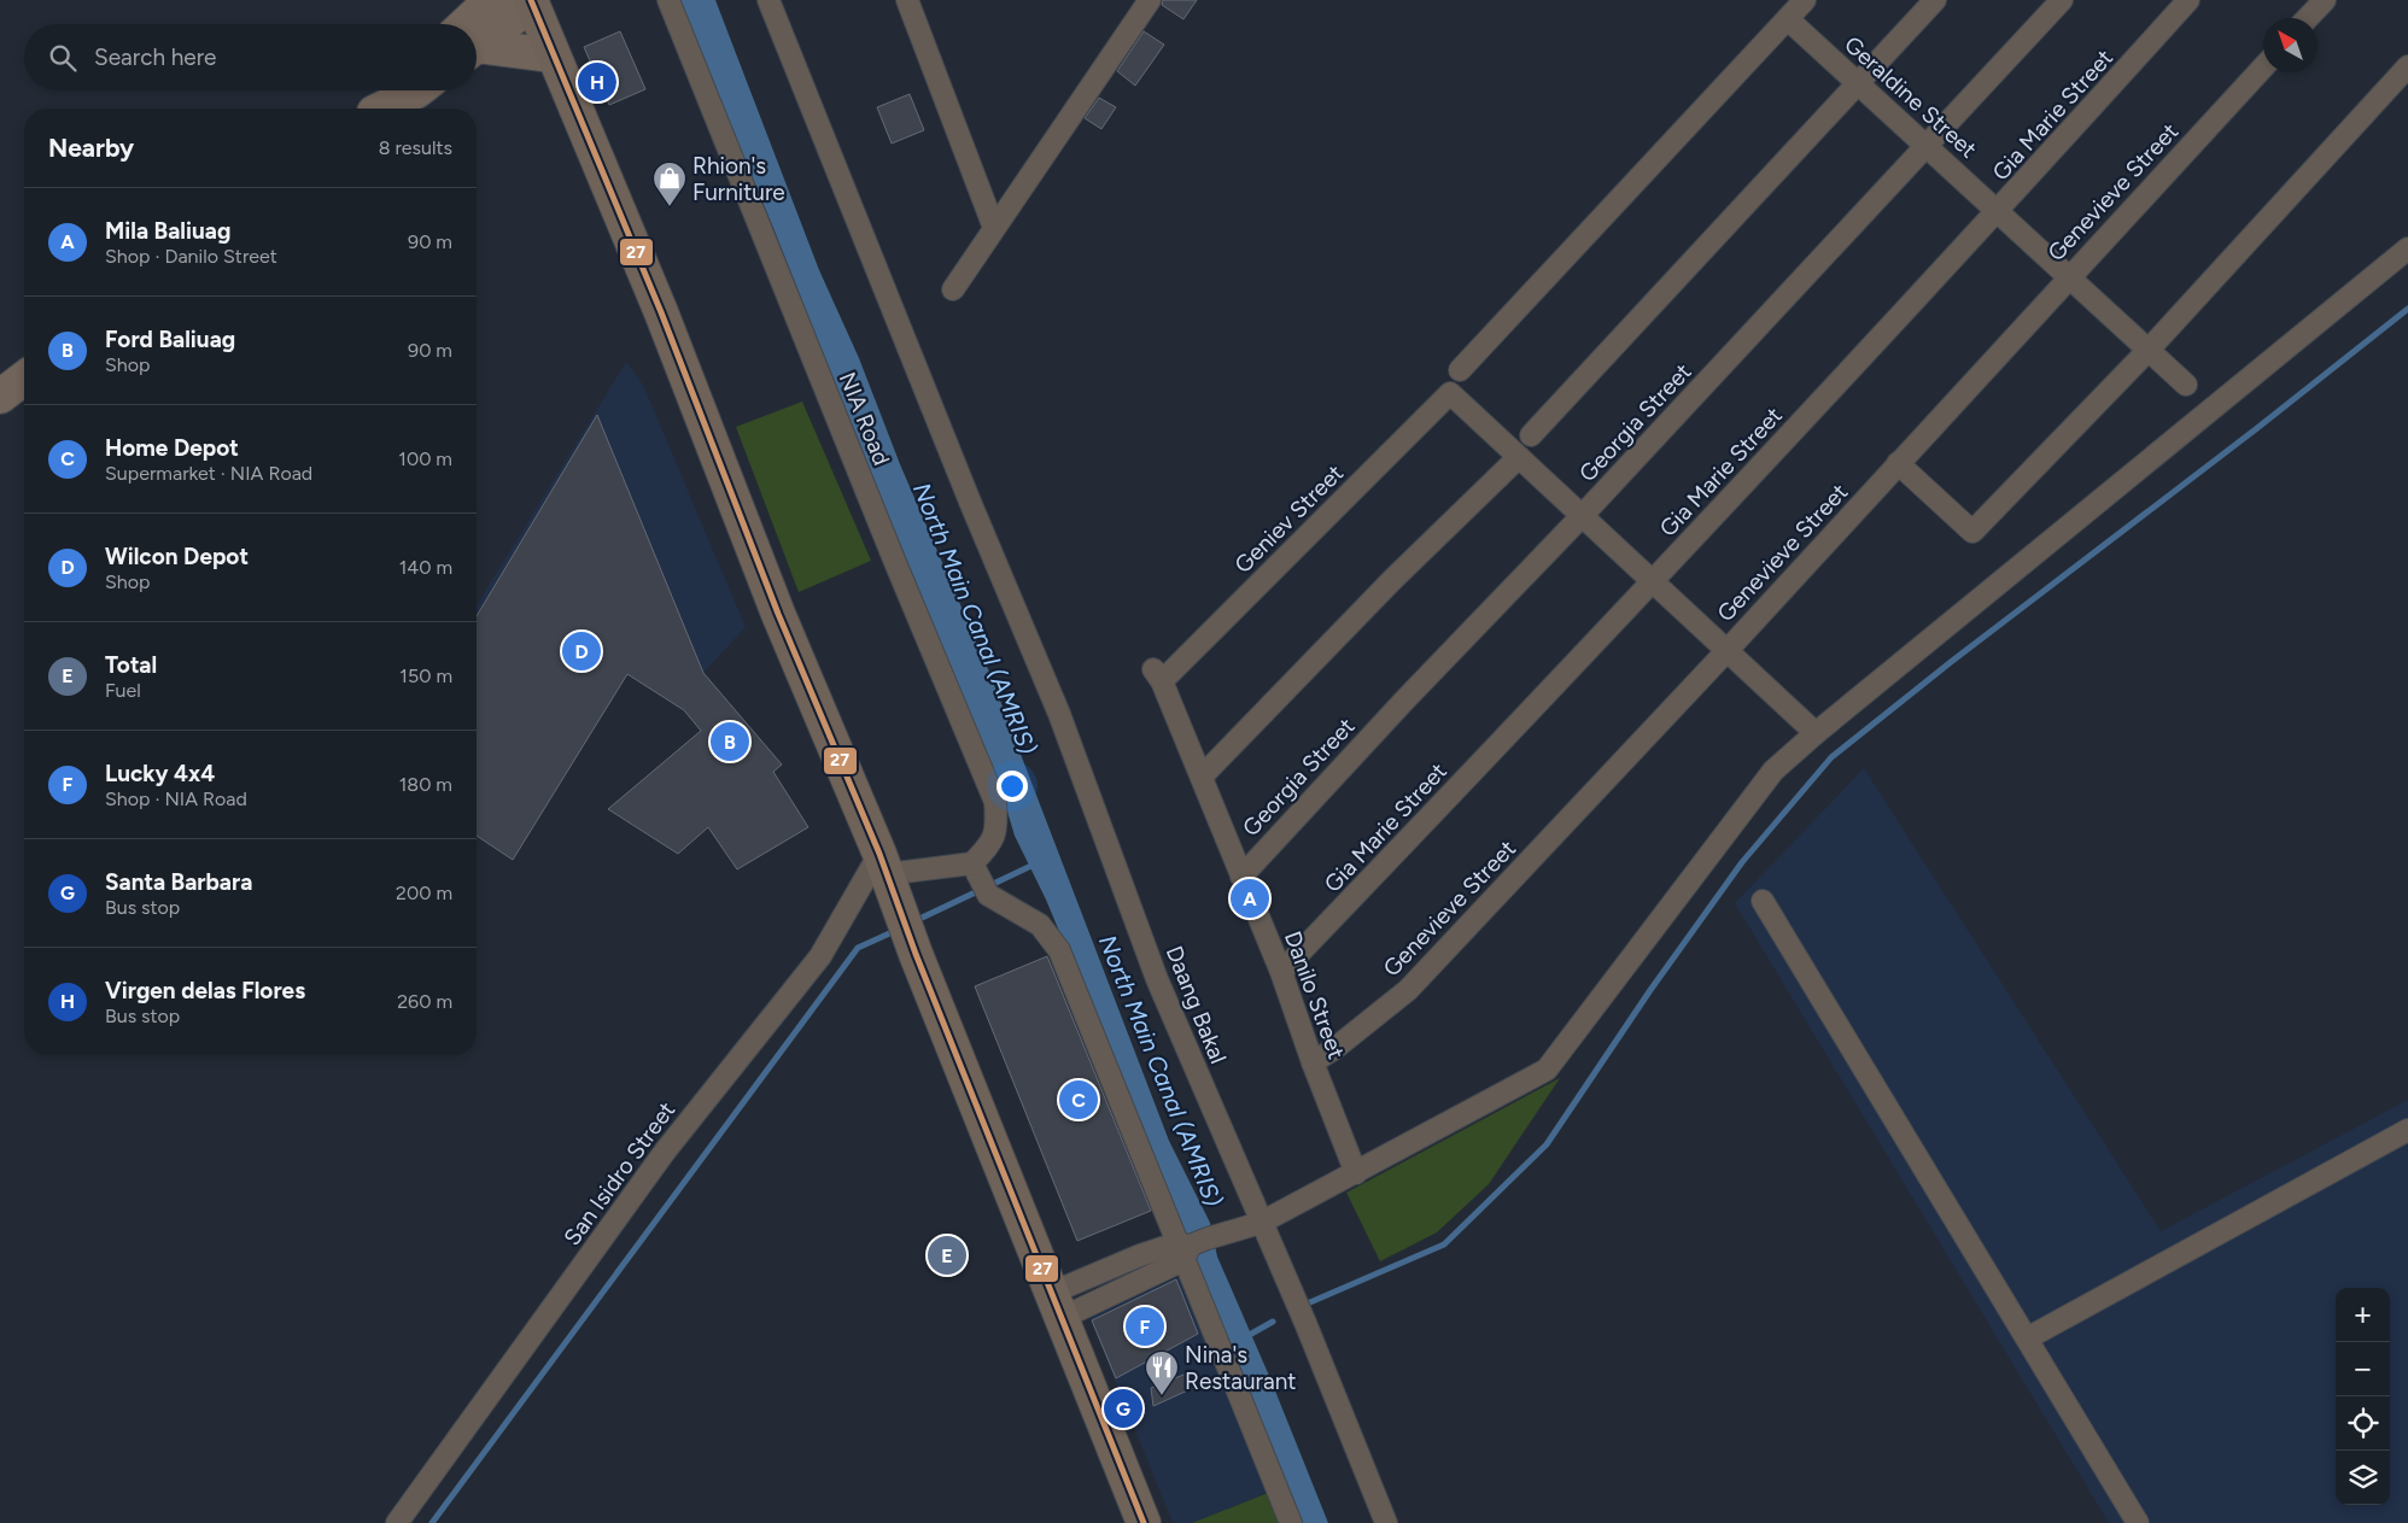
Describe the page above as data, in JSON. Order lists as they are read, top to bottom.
{
  "streets": {
    "street": [
      "Geraldine Street",
      "Gia Marie Street",
      "Genevieve Street",
      "NIA Road",
      "Georgia Street",
      "Geniev Street",
      "Danilo Street",
      "Daang Bakal",
      "San Isidro Street"
    ]
  },
  "crossings": [
    ["Geraldine Street", "Gia Marie Street"],
    ["Geraldine Street", "Genevieve Street"],
    ["Geraldine Street", "Georgia Street"],
    ["Gia Marie Street", "Danilo Street"],
    ["Genevieve Street", "Danilo Street"],
    ["Georgia Street", "Danilo Street"],
    ["Geniev Street", "Danilo Street"]
  ],
  "water": ["North Main Canal (AMRIS)"],
  "places": {
    "shop": ["Rhion's Furniture"],
    "restaurant": ["Nina's Restaurant"]
  },
  "lines": ["transit line 27"],
  "north": "top left",
  "page": {
    "search": "Search here",
    "pins": [
      "H",
      "D",
      "B",
      "A",
      "C",
      "E",
      "F",
      "G"
    ],
    "heading": ["Nearby", "8 results"],
    "list": [
      {
        "mark": "A",
        "name": "Mila Baliuag",
        "note": "Shop · Danilo Street",
        "value": "90 m"
      },
      {
        "mark": "B",
        "name": "Ford Baliuag",
        "note": "Shop",
        "value": "90 m"
      },
      {
        "mark": "C",
        "name": "Home Depot",
        "note": "Supermarket · NIA Road",
        "value": "100 m"
      },
      {
        "mark": "D",
        "name": "Wilcon Depot",
        "note": "Shop",
        "value": "140 m"
      },
      {
        "mark": "E",
        "name": "Total",
        "note": "Fuel",
        "value": "150 m"
      },
      {
        "mark": "F",
        "name": "Lucky 4x4",
        "note": "Shop · NIA Road",
        "value": "180 m"
      },
      {
        "mark": "G",
        "name": "Santa Barbara",
        "note": "Bus stop",
        "value": "200 m"
      },
      {
        "mark": "H",
        "name": "Virgen delas Flores",
        "note": "Bus stop",
        "value": "260 m"
      }
    ],
    "map_buttons": ["+", "−"]
  }
}
